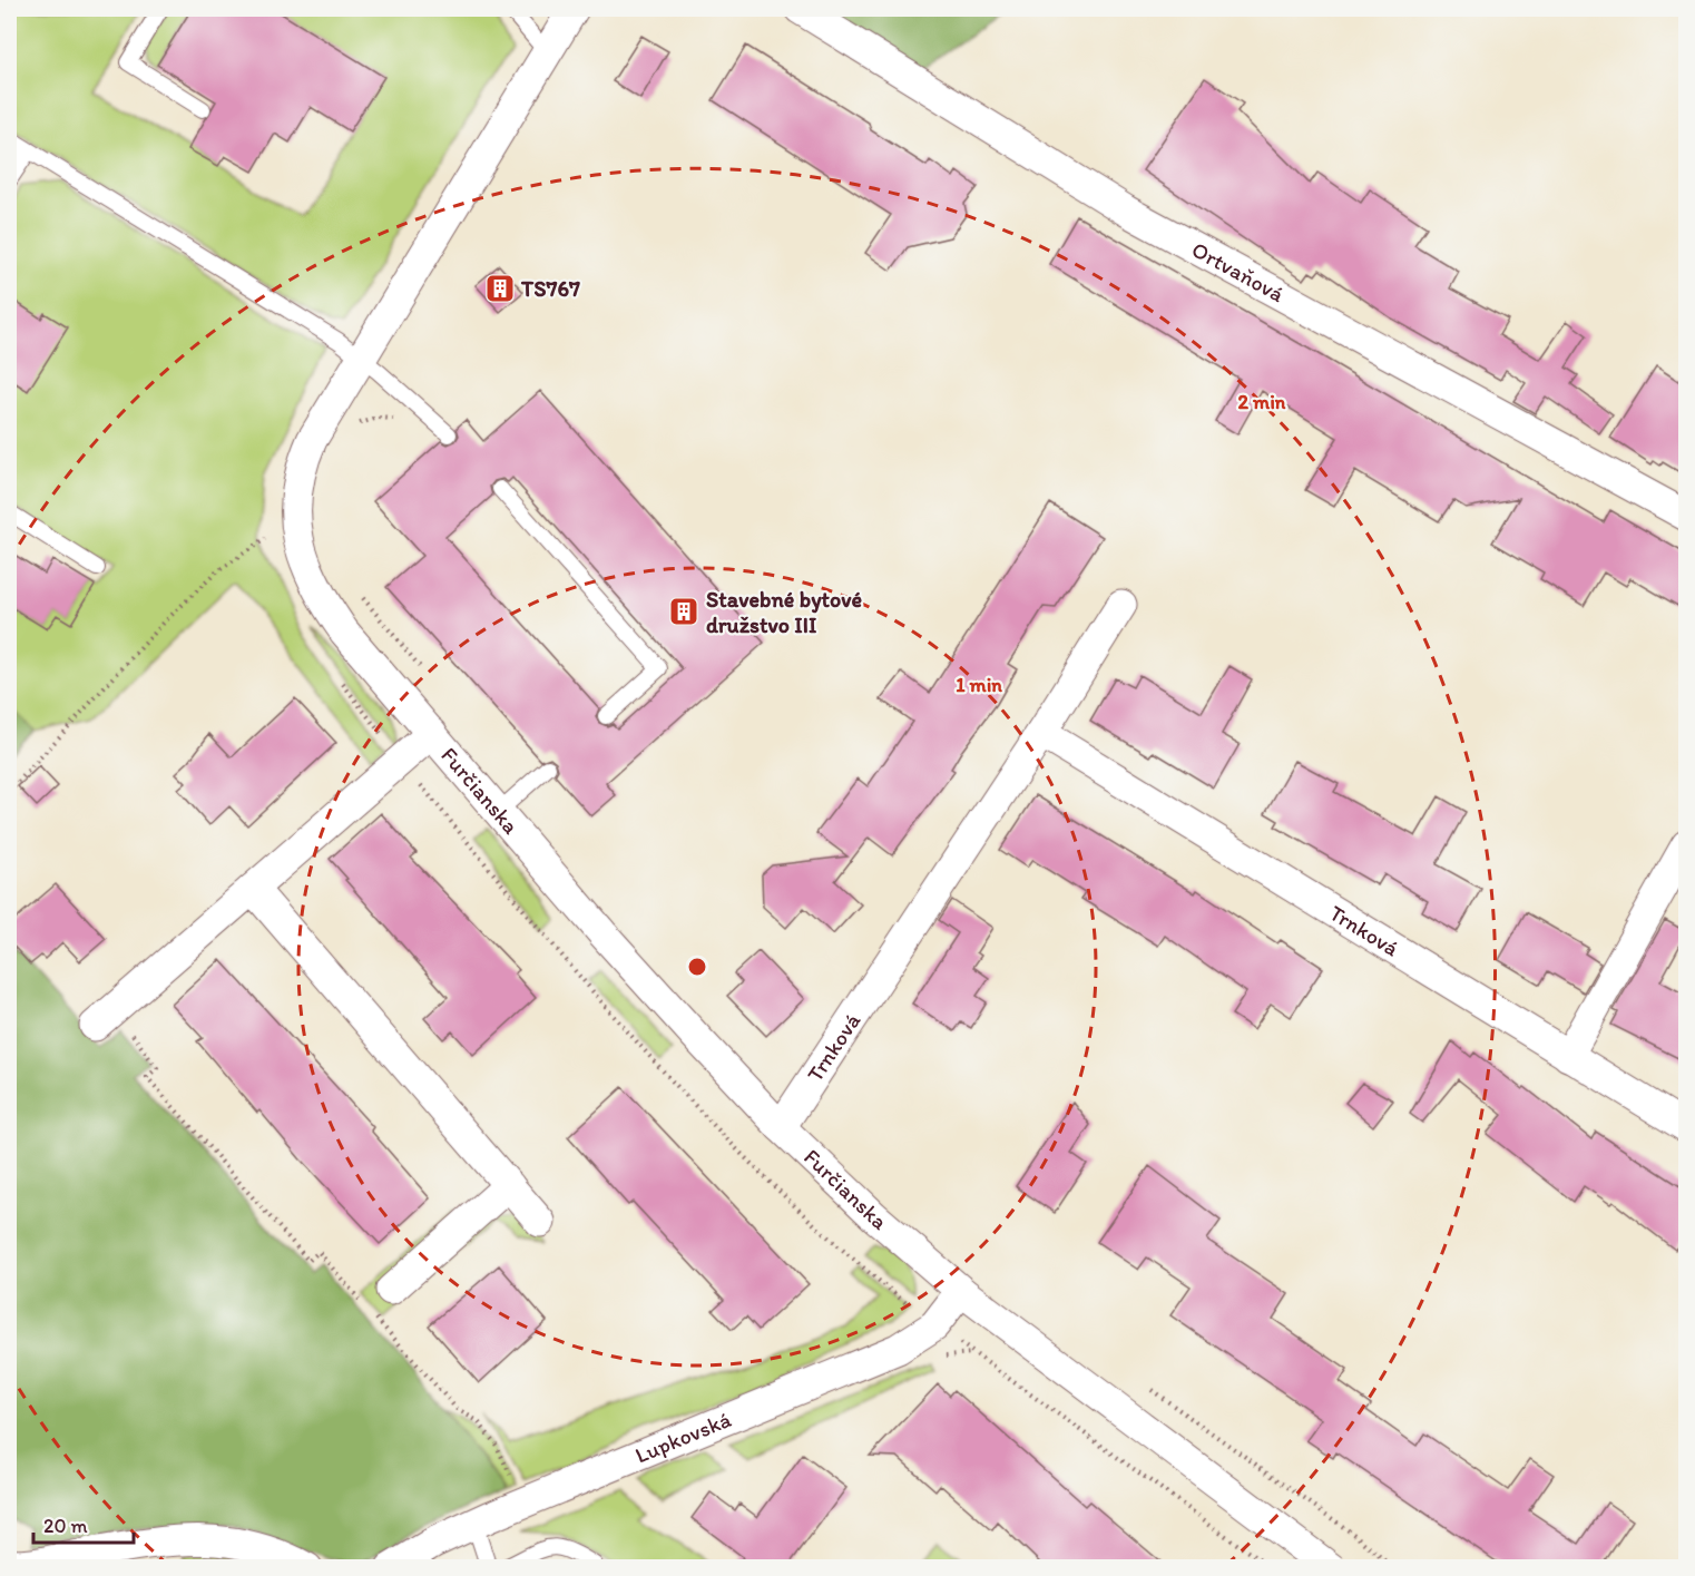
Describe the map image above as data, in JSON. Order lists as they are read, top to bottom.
{
  "streets": {
    "street": [
      "Ortvaňová",
      "Furčianska",
      "Trnková",
      "Lupkovská"
    ]
  },
  "crossings": [
    ["Furčianska", "Trnková"],
    ["Furčianska", "Lupkovská"]
  ],
  "places": {
    "building": ["TS767", "Stavebné bytové družstvo III"]
  },
  "scale_bar": "20 m",
  "rings": ["2 min", "1 min"]
}
